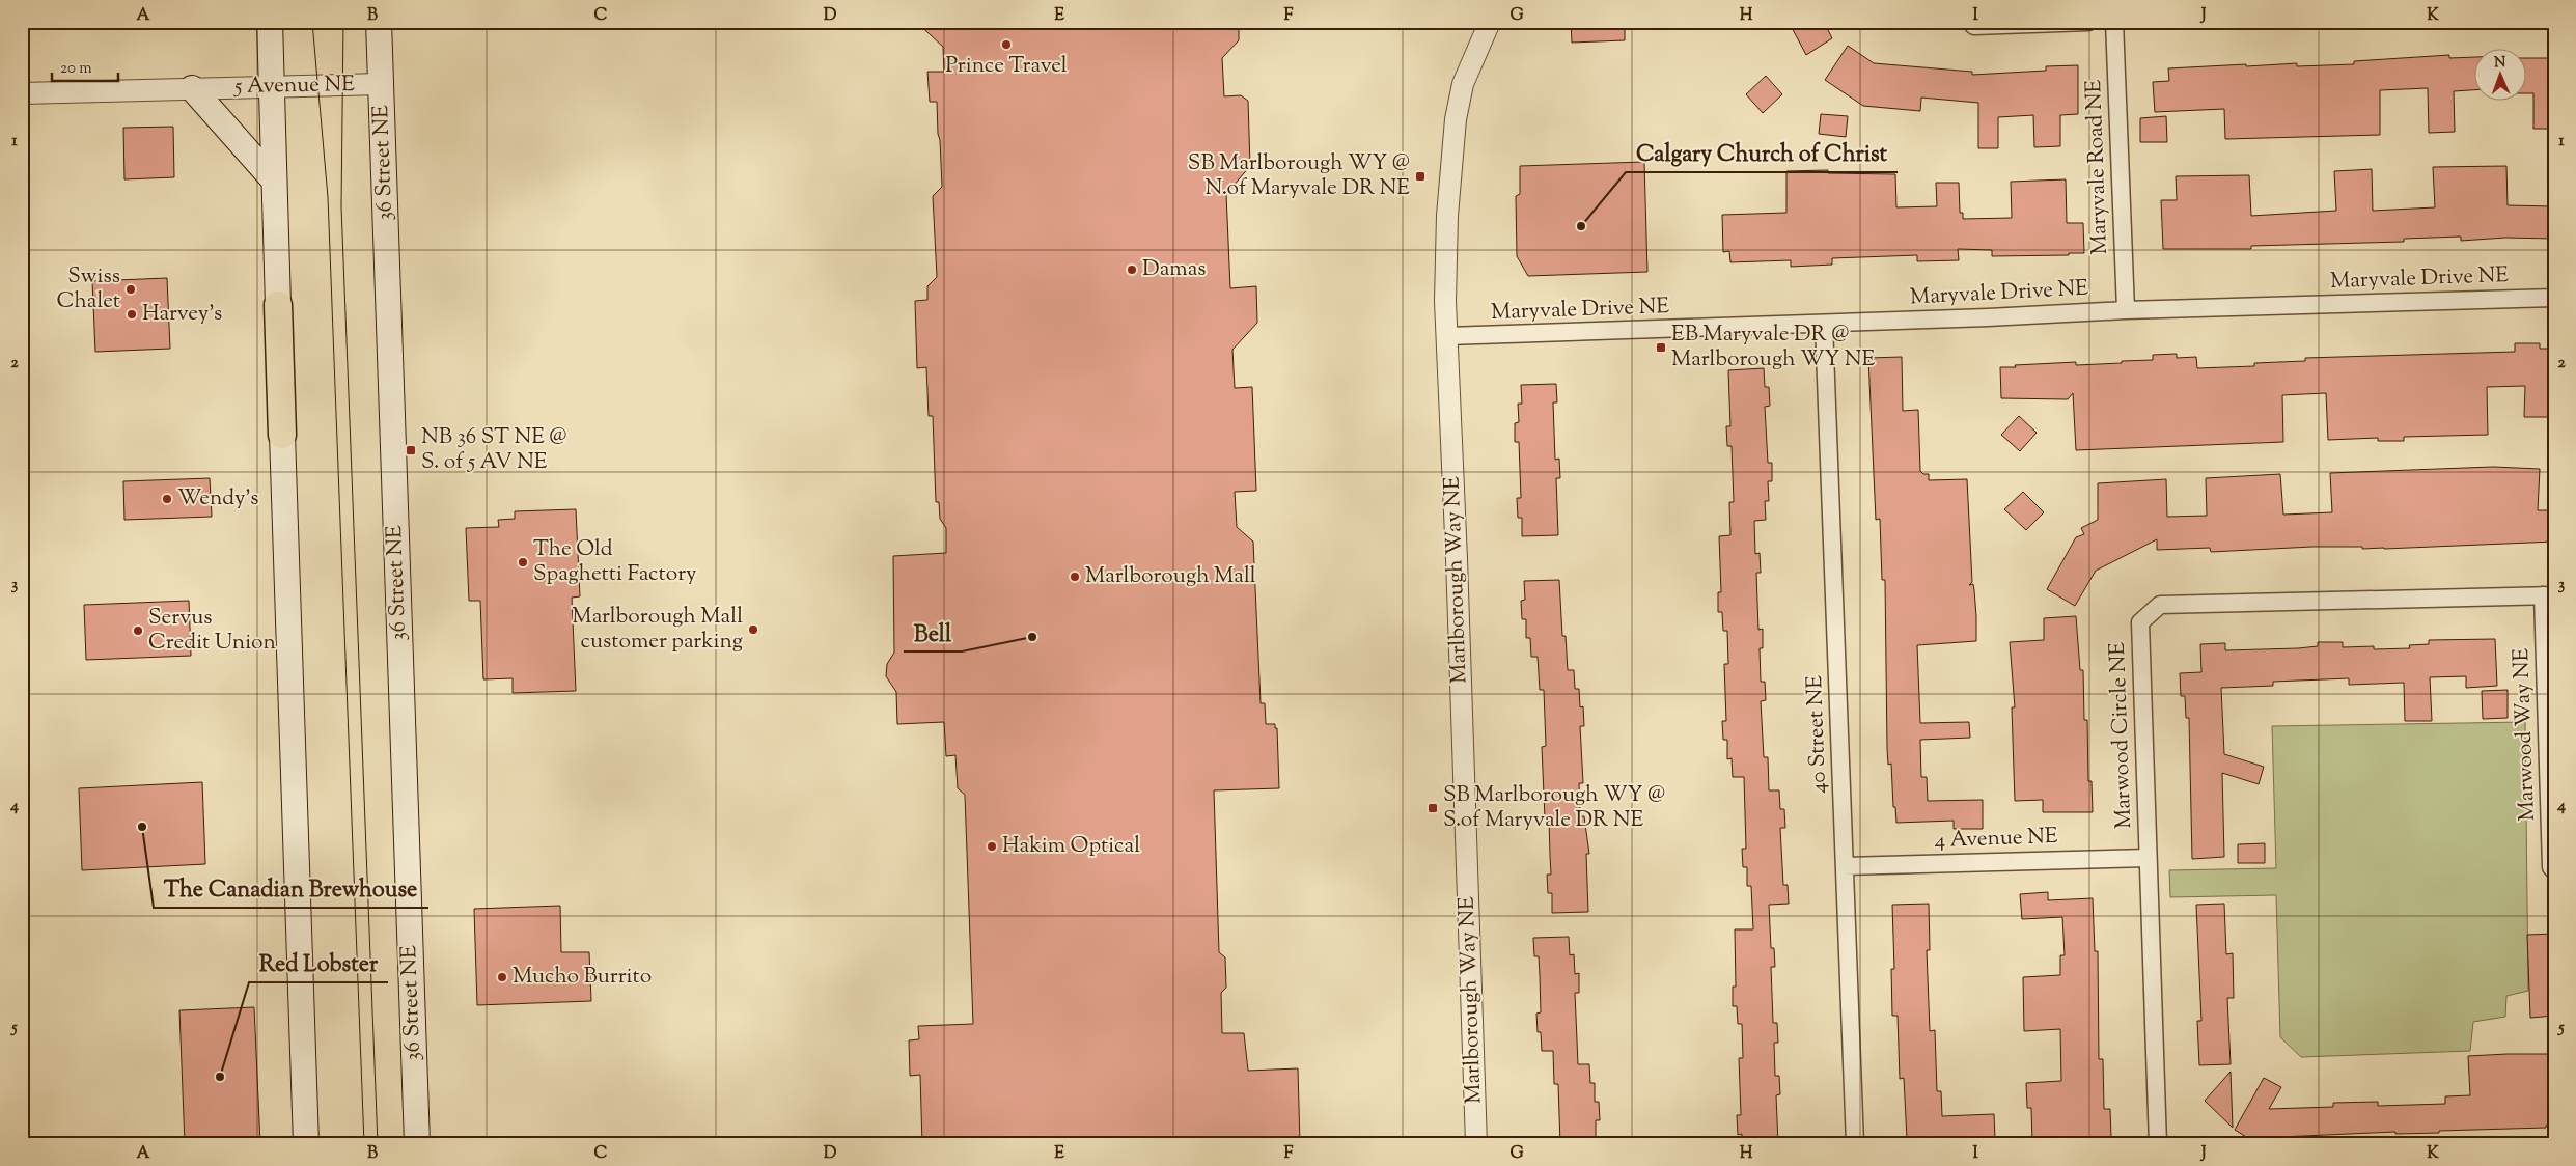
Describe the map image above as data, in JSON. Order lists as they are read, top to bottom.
{
  "streets": {
    "main road": ["36 Street NE"],
    "street": [
      "5 Avenue NE",
      "Maryvale Road NE",
      "Maryvale Drive NE",
      "Marlborough Way NE",
      "40 Street NE",
      "Marwood Way NE",
      "Marwood Circle NE",
      "4 Avenue NE"
    ]
  },
  "crossings": [
    ["5 Avenue NE", "36 Street NE"],
    ["Maryvale Road NE", "Maryvale Drive NE"],
    ["Maryvale Drive NE", "Marlborough Way NE"],
    ["Maryvale Drive NE", "40 Street NE"],
    ["40 Street NE", "4 Avenue NE"],
    ["Marwood Way NE", "Marwood Circle NE"],
    ["Marwood Circle NE", "4 Avenue NE"]
  ],
  "places": {
    "other": [
      "Prince Travel",
      "Calgary Church of Christ",
      "Damas",
      "Swiss Chalet",
      "Harvey's",
      "Wendy's",
      "The Old Spaghetti Factory",
      "Marlborough Mall",
      "Marlborough Mall customer parking",
      "Servus Credit Union",
      "Bell",
      "The Canadian Brewhouse",
      "Hakim Optical",
      "Mucho Burrito",
      "Red Lobster"
    ],
    "transit": [
      "SB Marlborough WY @ N.of Maryvale DR NE",
      "EB Maryvale DR @ Marlborough WY NE",
      "NB 36 ST NE @ S. of 5 AV NE",
      "SB Marlborough WY @ S.of Maryvale DR NE"
    ]
  },
  "scale_bar": "20 m",
  "north": "top",
  "grid": {
    "columns": [
      "A",
      "B",
      "C",
      "D",
      "E",
      "F",
      "G",
      "H",
      "I",
      "J",
      "K"
    ],
    "rows": [
      "1",
      "2",
      "3",
      "4",
      "5"
    ]
  }
}
